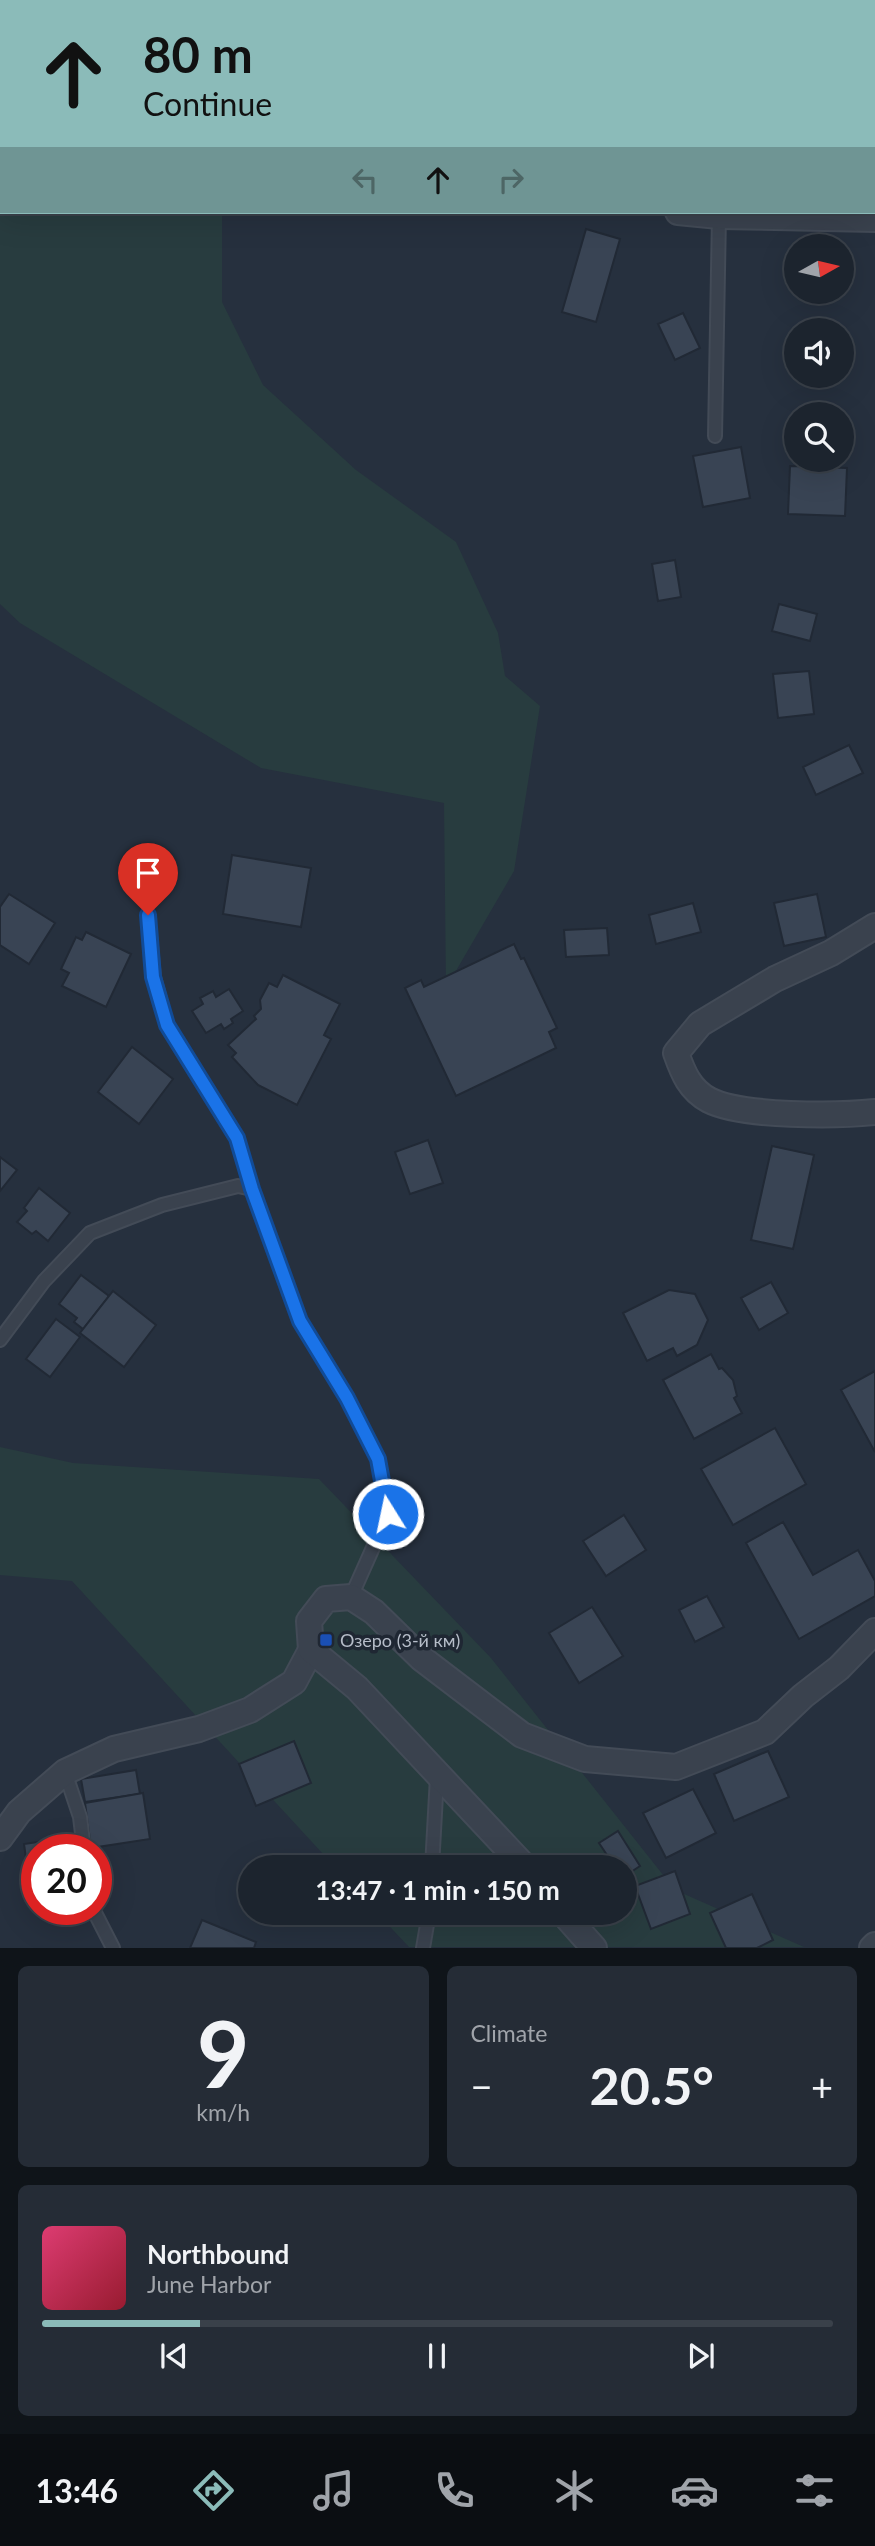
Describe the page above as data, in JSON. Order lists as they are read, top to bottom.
{
  "places": {
    "transit": ["Озеро (3-й км)"]
  },
  "north": "right",
  "page": {
    "turn": ["80 m", "Continue"],
    "limit": "20",
    "trip": "13:47 · 1 min · 150 m",
    "tile": [
      ["9", "km/h"],
      "Climate"
    ],
    "heat": ["−", "20.5°", "+"],
    "song": ["Northbound", "June Harbor"],
    "tabs": "13:46"
  }
}
